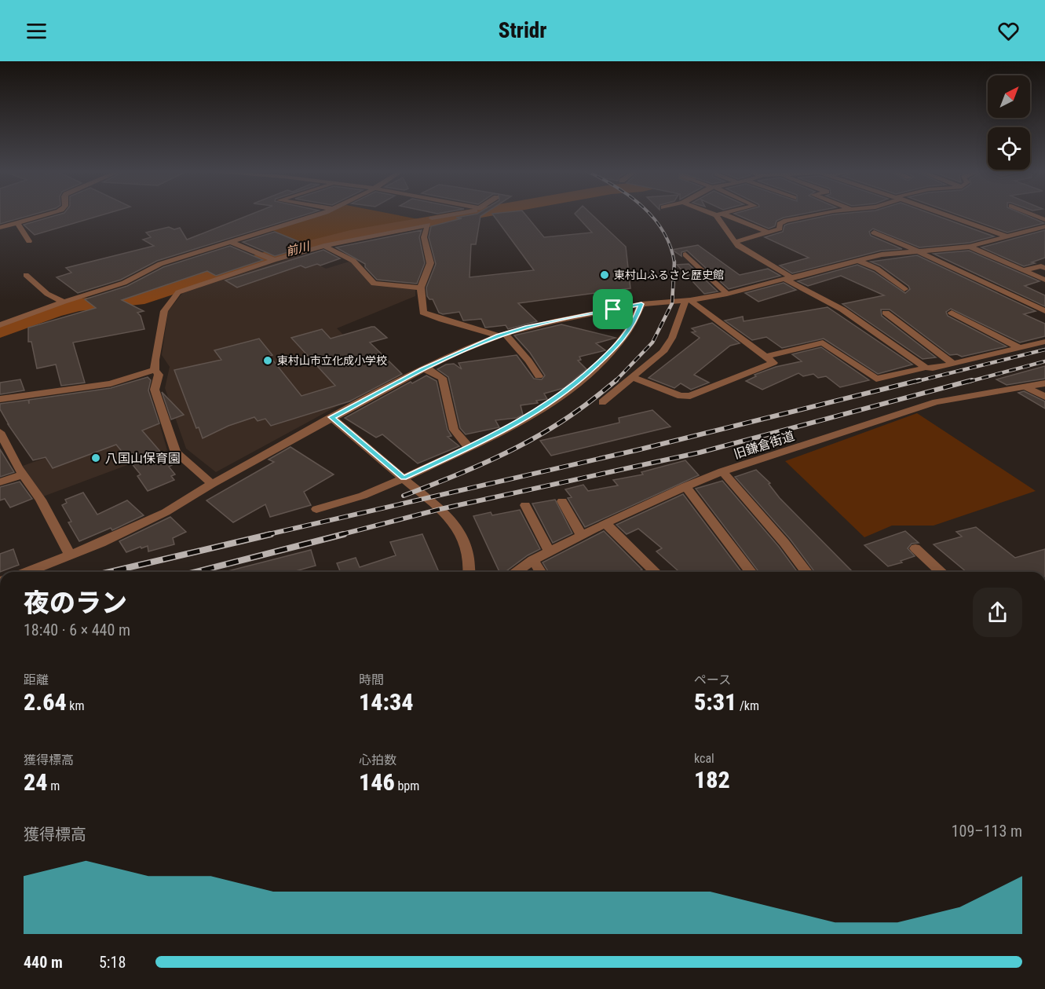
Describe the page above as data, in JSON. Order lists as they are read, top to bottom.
{
  "streets": {
    "street": ["旧鎌倉街道"]
  },
  "water": ["前川"],
  "places": ["東村山ふるさと歴史館", "東村山市立化成小学校", "八国山保育園"],
  "north": "top right",
  "page": {
    "header": "Stridr",
    "heading": ["夜のラン", "18:40 · 6 × 440 m"],
    "stats": [
      ["距離", "2.64 km"],
      ["時間", "14:34"],
      ["ペース", "5:31 /km"],
      ["獲得標高", "24 m"],
      ["心拍数", "146 bpm"],
      ["kcal", "182"]
    ],
    "chart": ["獲得標高", "109–113 m"],
    "list": [
      {
        "name": "440 m",
        "note": "5:18"
      }
    ]
  }
}
